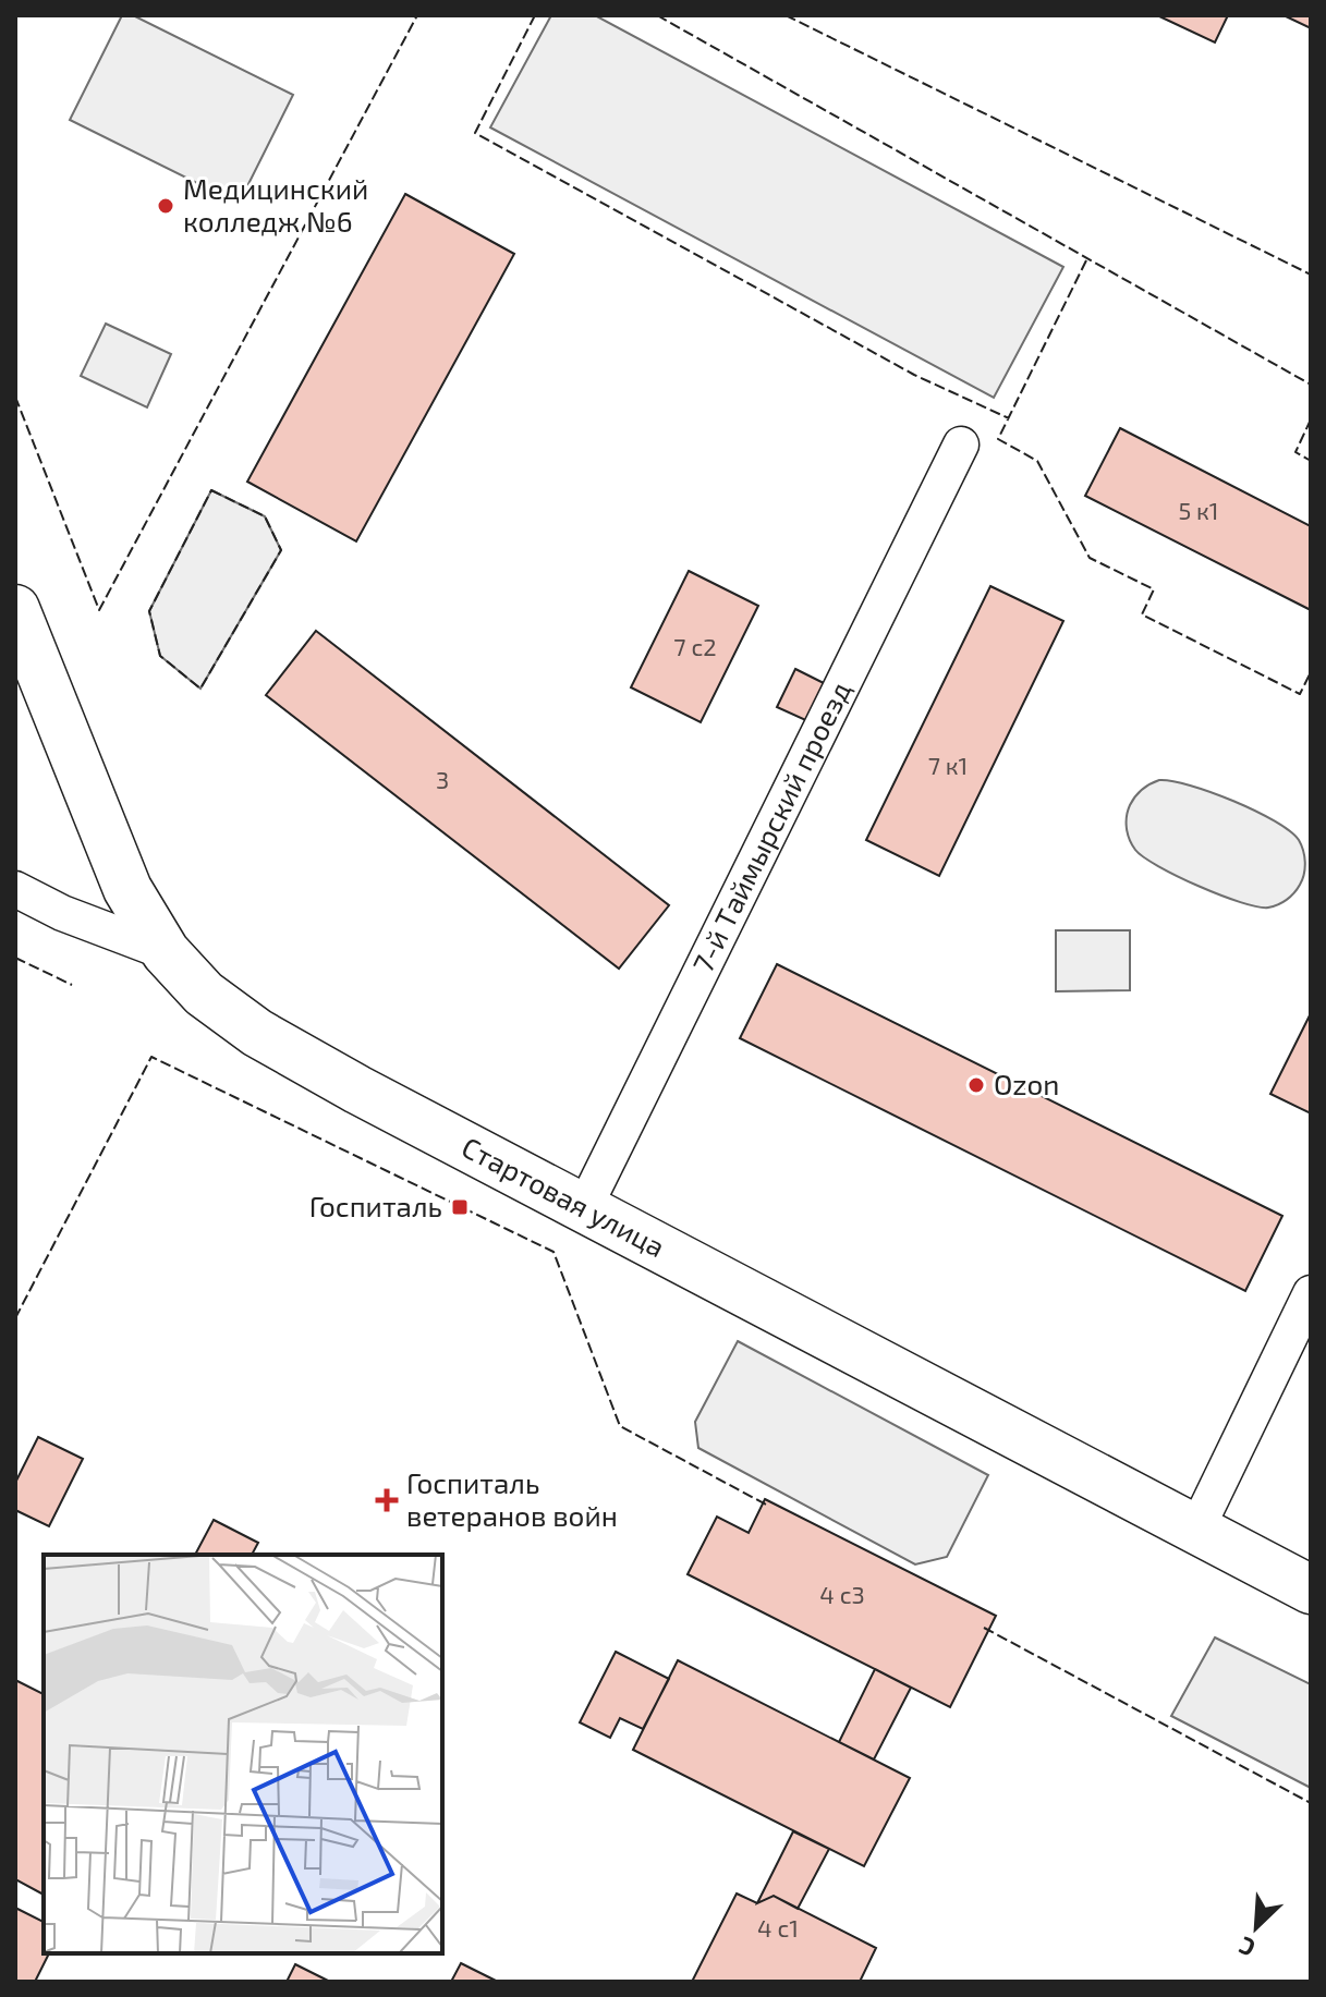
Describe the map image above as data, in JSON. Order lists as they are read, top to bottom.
{
  "streets": {
    "street": ["7-й Таймырский проезд", "Стартовая улица"]
  },
  "crossings": [
    ["7-й Таймырский проезд", "Стартовая улица"]
  ],
  "places": {
    "other": ["Медицинский колледж №6", "Ozon"],
    "transit": ["Госпиталь"],
    "health": ["Госпиталь ветеранов войн"]
  },
  "house_numbers": [
    "5 к1",
    "7 с2",
    "7 к1",
    "3",
    "4 с3",
    "4 с1"
  ],
  "north": "bottom left"
}
